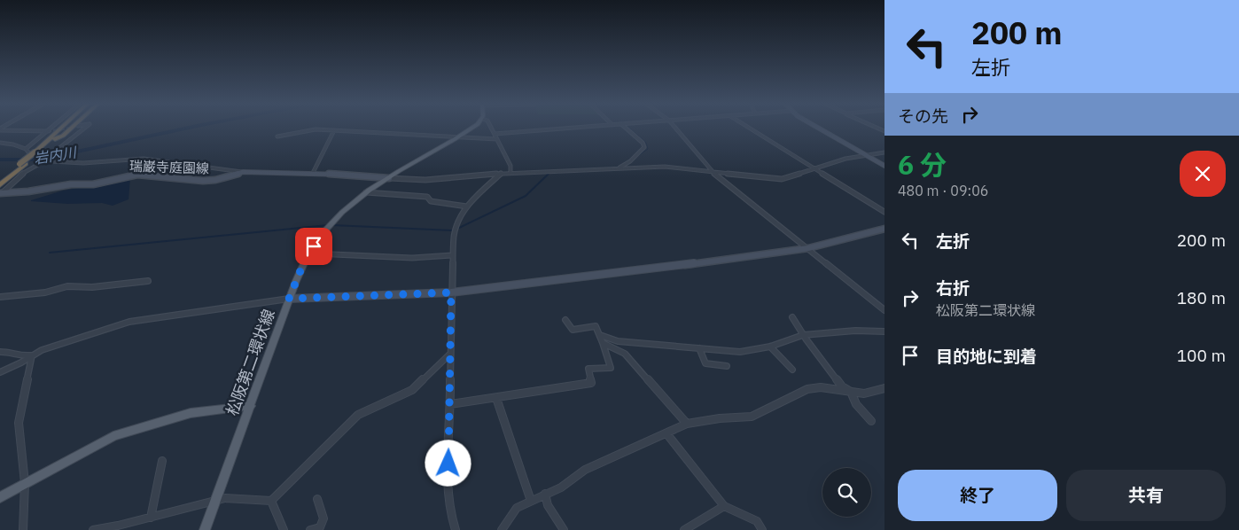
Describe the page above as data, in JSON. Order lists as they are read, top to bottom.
{
  "streets": {
    "main road": ["松阪第二環状線"],
    "street": ["瑞巌寺庭園線"]
  },
  "crossings": [
    ["瑞巌寺庭園線", "松阪第二環状線"]
  ],
  "water": ["岩内川"],
  "page": {
    "turn": ["200 m", "左折"],
    "then": "その先",
    "heading": ["6 分", "480 m · 09:06"],
    "list": [
      {
        "name": "左折",
        "value": "200 m"
      },
      {
        "name": "右折",
        "note": "松阪第二環状線",
        "value": "180 m"
      },
      {
        "name": "目的地に到着",
        "value": "100 m"
      }
    ],
    "buttons": ["終了", "共有"]
  }
}
